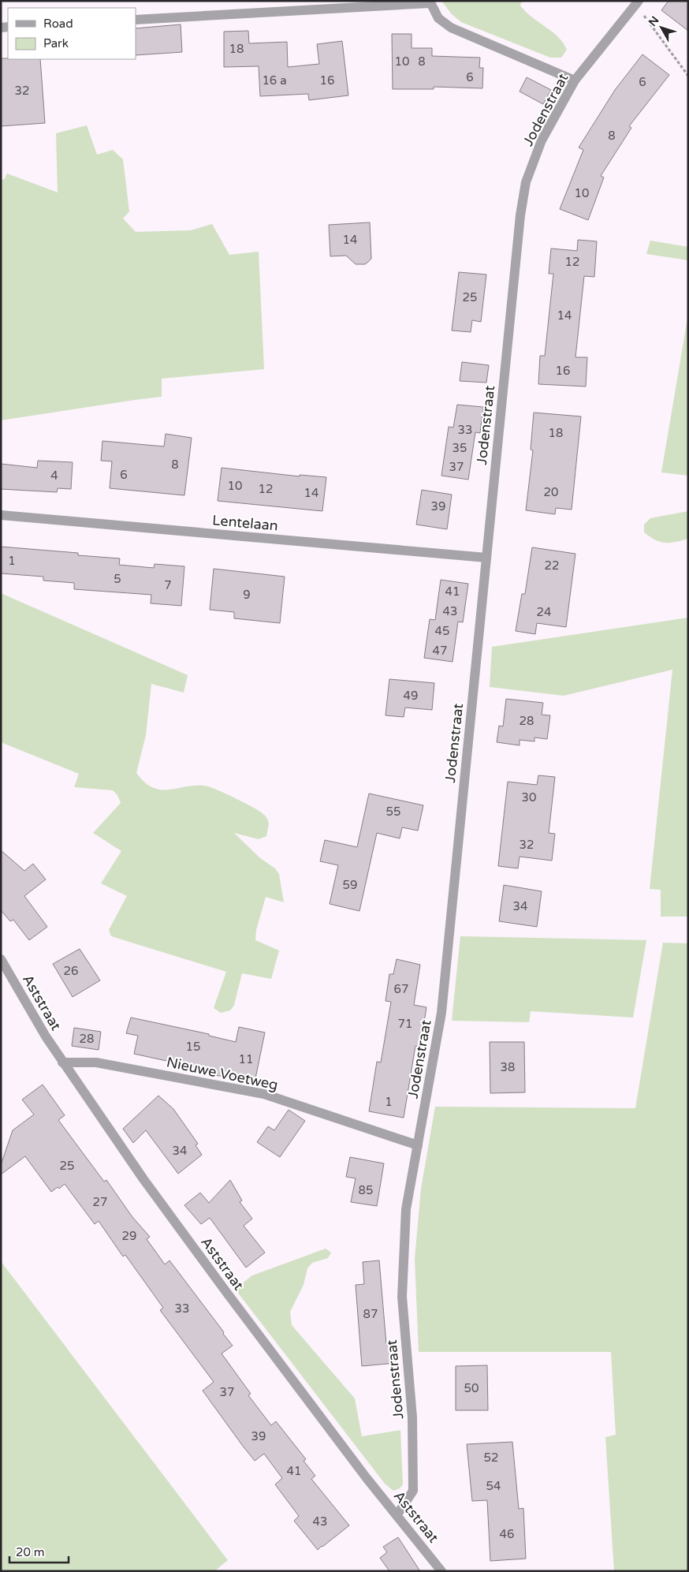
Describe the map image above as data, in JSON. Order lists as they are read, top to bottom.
{
  "streets": {
    "street": [
      "Jodenstraat",
      "Lentelaan",
      "Aststraat",
      "Nieuwe Voetweg"
    ]
  },
  "crossings": [
    ["Jodenstraat", "Lentelaan"],
    ["Jodenstraat", "Aststraat"],
    ["Jodenstraat", "Nieuwe Voetweg"],
    ["Aststraat", "Nieuwe Voetweg"]
  ],
  "house_numbers": [
    "18",
    "10",
    "8",
    "6",
    "16 a",
    "16",
    "6",
    "32",
    "8",
    "10",
    "14",
    "12",
    "25",
    "14",
    "16",
    "33",
    "18",
    "35",
    "8",
    "37",
    "6",
    "4",
    "10",
    "12",
    "20",
    "14",
    "39",
    "1",
    "22",
    "5",
    "7",
    "41",
    "9",
    "43",
    "24",
    "45",
    "47",
    "49",
    "28",
    "30",
    "55",
    "32",
    "59",
    "34",
    "26",
    "67",
    "71",
    "28",
    "15",
    "11",
    "38",
    "1",
    "34",
    "25",
    "85",
    "27",
    "29",
    "33",
    "87",
    "50",
    "37",
    "39",
    "52",
    "41",
    "54",
    "43",
    "46"
  ],
  "legend": ["Road", "Park"],
  "scale_bar": "20 m",
  "north": "top left"
}
